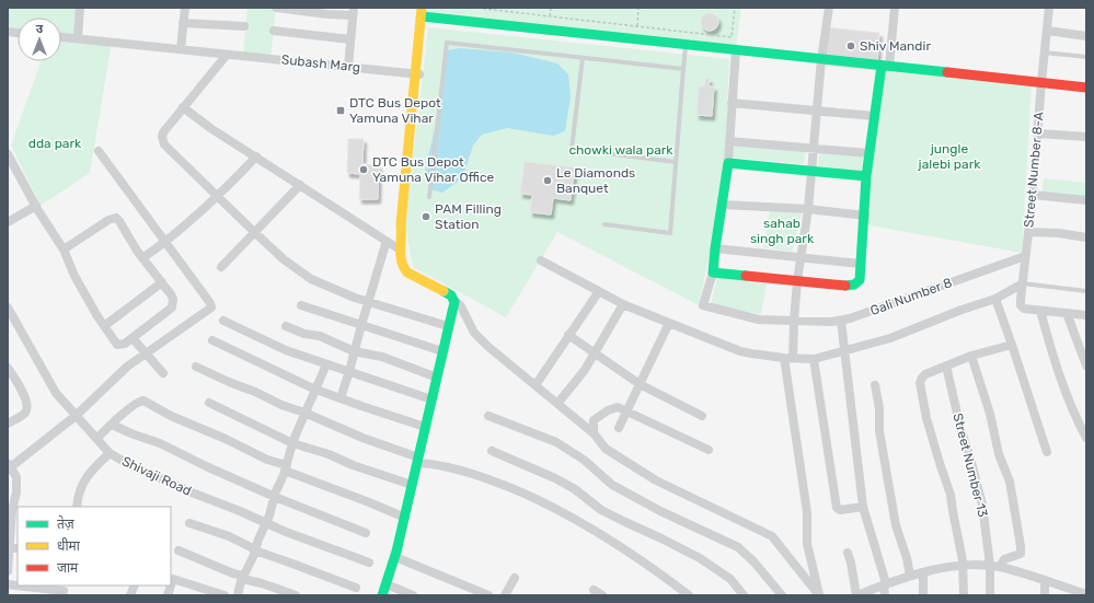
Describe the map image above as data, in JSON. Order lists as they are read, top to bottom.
{
  "streets": {
    "street": [
      "Subash Marg",
      "Street Number 8-A",
      "Gali Number 8",
      "Street Number 13",
      "Shivaji Road"
    ]
  },
  "crossings": [
    ["Street Number 8-A", "Gali Number 8"]
  ],
  "parks": [
    "dda park",
    "jungle jalebi park",
    "chowki wala park",
    "sahab singh park"
  ],
  "places": {
    "other": [
      "Shiv Mandir",
      "DTC Bus Depot Yamuna Vihar Office",
      "Le Diamonds Banquet",
      "PAM Filling Station"
    ],
    "transit": ["DTC Bus Depot Yamuna Vihar"]
  },
  "legend": ["तेज़", "धीमा", "जाम"],
  "north": "top"
}
